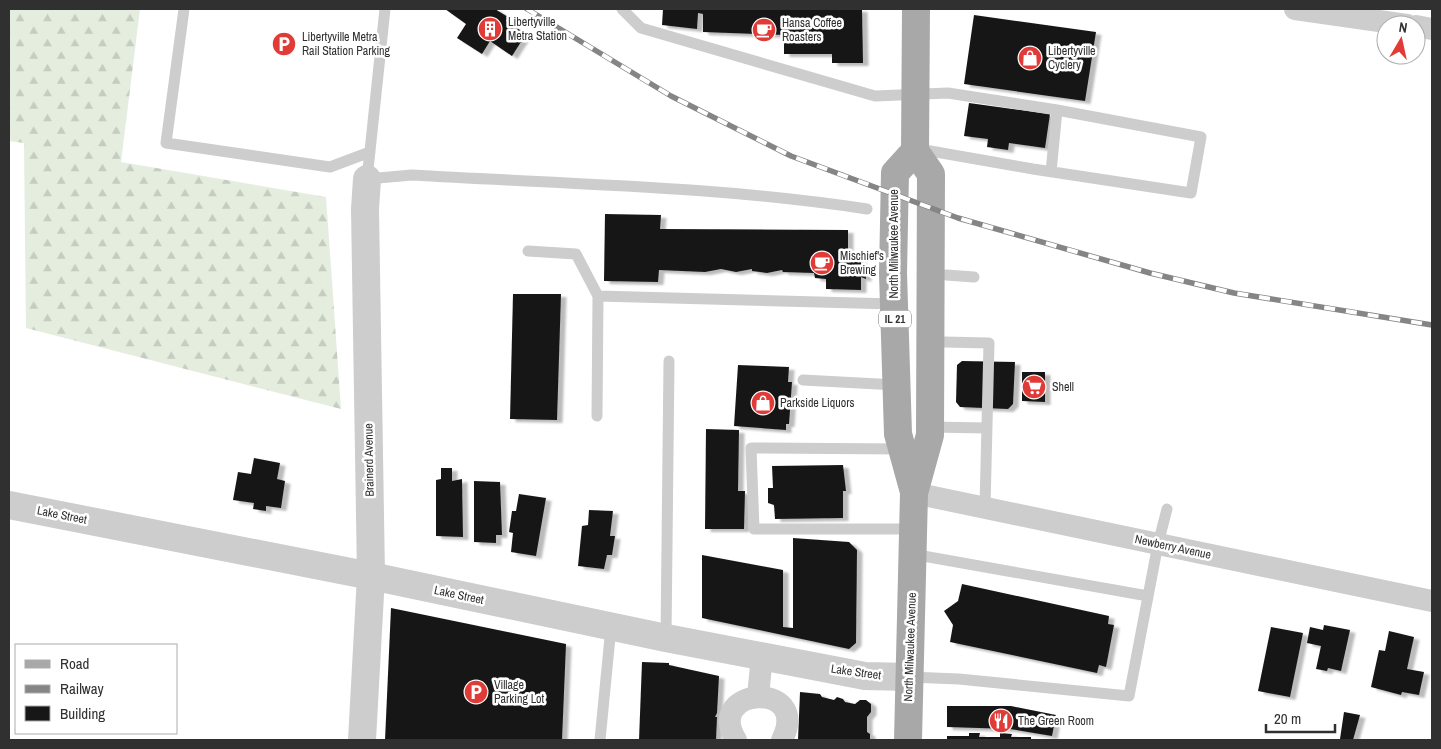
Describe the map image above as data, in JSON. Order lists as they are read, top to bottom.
{
  "streets": {
    "main road": ["North Milwaukee Avenue", "IL 21"],
    "street": ["Brainerd Avenue", "Lake Street", "Newberry Avenue"]
  },
  "crossings": [
    ["North Milwaukee Avenue", "Lake Street"],
    ["North Milwaukee Avenue", "Newberry Avenue"],
    ["Brainerd Avenue", "Lake Street"]
  ],
  "places": {
    "building": ["Libertyville Metra Station"],
    "cafe": ["Hansa Coffee Roasters", "Mischief's Brewing"],
    "parking": ["Libertyville Metra Rail Station Parking", "Village Parking Lot"],
    "shop": ["Libertyville Cyclery", "Parkside Liquors"],
    "supermarket": ["Shell"],
    "restaurant": ["The Green Room"]
  },
  "legend": ["Road", "Railway", "Building"],
  "scale_bar": "20 m",
  "north": "top"
}
